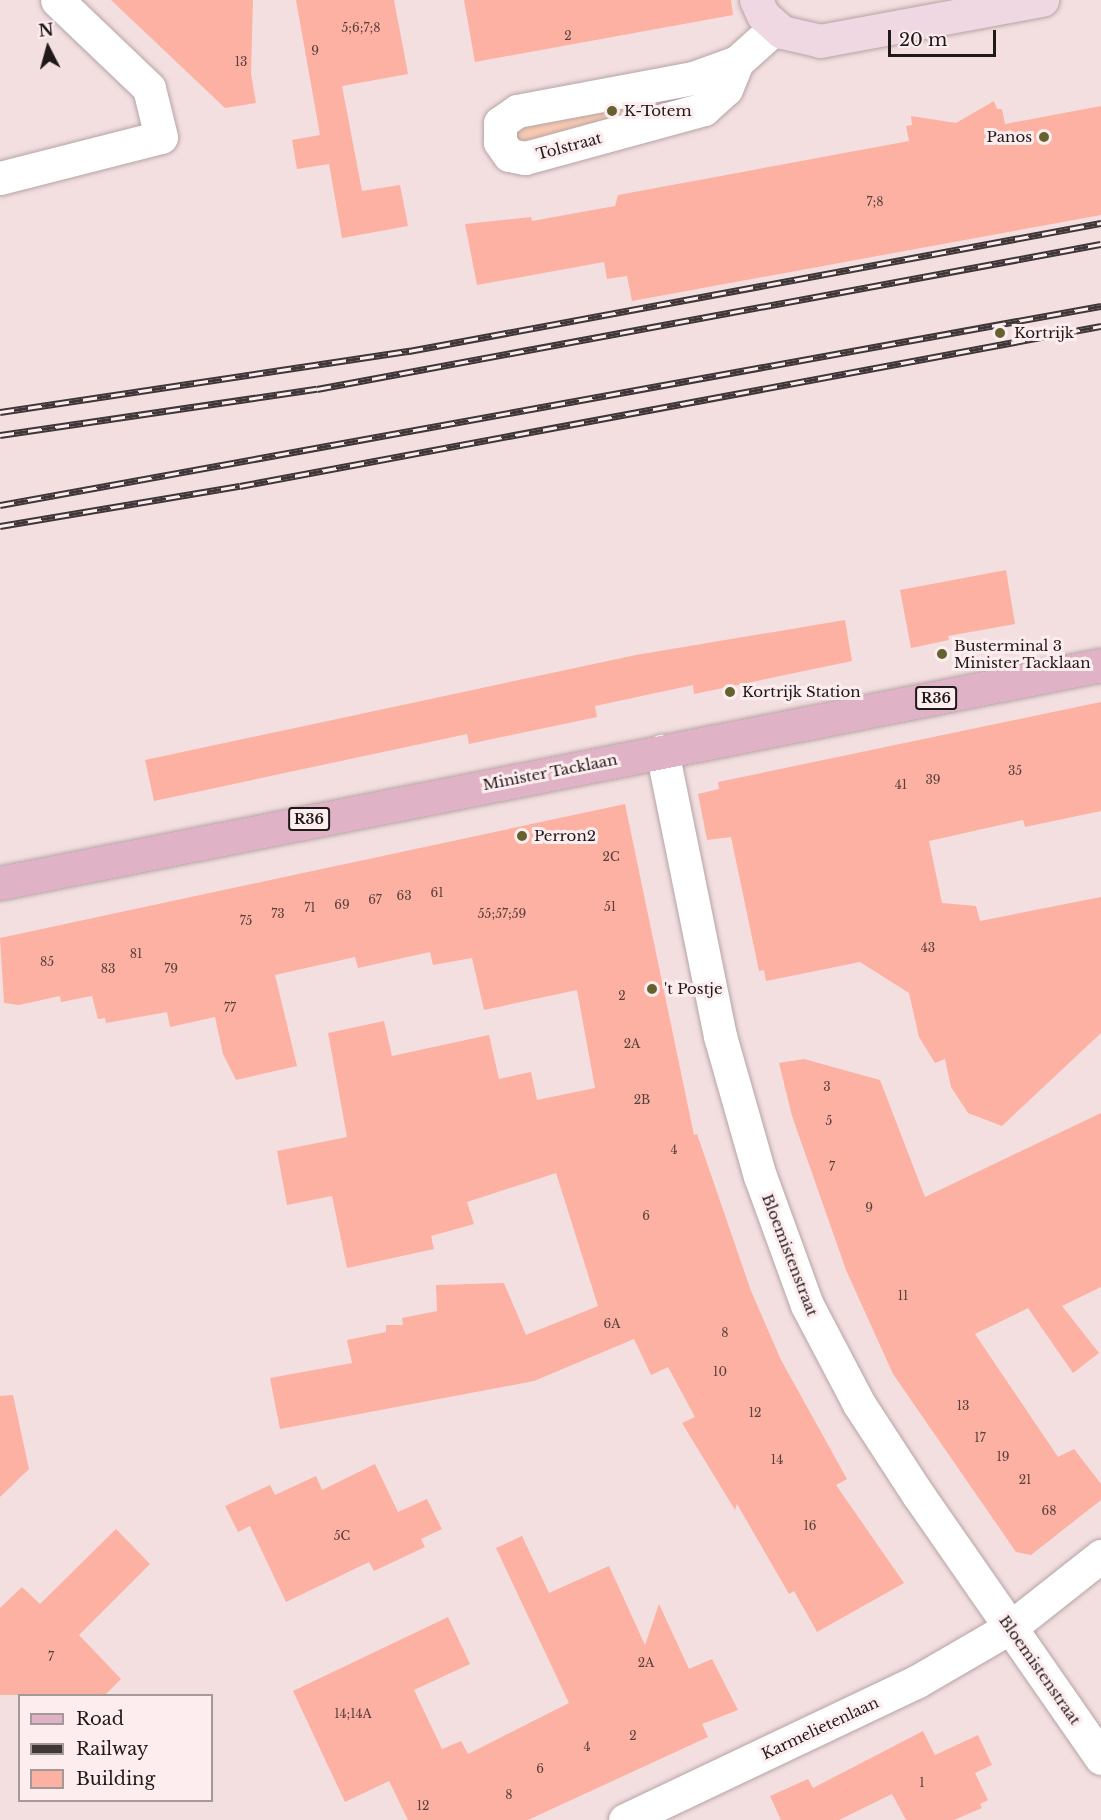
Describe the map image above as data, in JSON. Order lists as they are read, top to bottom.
{
  "streets": {
    "main road": ["R36", "Minister Tacklaan"],
    "street": ["Tolstraat", "Bloemistenstraat", "Karmelietenlaan"]
  },
  "crossings": [
    ["Minister Tacklaan", "Bloemistenstraat"],
    ["Bloemistenstraat", "Karmelietenlaan"]
  ],
  "places": [
    "K-Totem",
    "Panos",
    "Kortrijk",
    "Busterminal 3 Minister Tacklaan",
    "Kortrijk Station",
    "Perron2",
    "'t Postje"
  ],
  "house_numbers": [
    "5;6;7;8",
    "2",
    "9",
    "13",
    "7;8",
    "35",
    "39",
    "41",
    "2C",
    "61",
    "63",
    "67",
    "69",
    "51",
    "71",
    "73",
    "55;57;59",
    "75",
    "43",
    "81",
    "85",
    "83",
    "79",
    "2",
    "77",
    "2A",
    "3",
    "2B",
    "5",
    "4",
    "7",
    "9",
    "6",
    "11",
    "6A",
    "8",
    "10",
    "13",
    "12",
    "17",
    "19",
    "14",
    "21",
    "68",
    "16",
    "5C",
    "7",
    "2A",
    "14;14A",
    "2",
    "4",
    "6",
    "1",
    "8",
    "12"
  ],
  "legend": ["Road", "Railway", "Building"],
  "scale_bar": "20 m",
  "north": "top"
}
